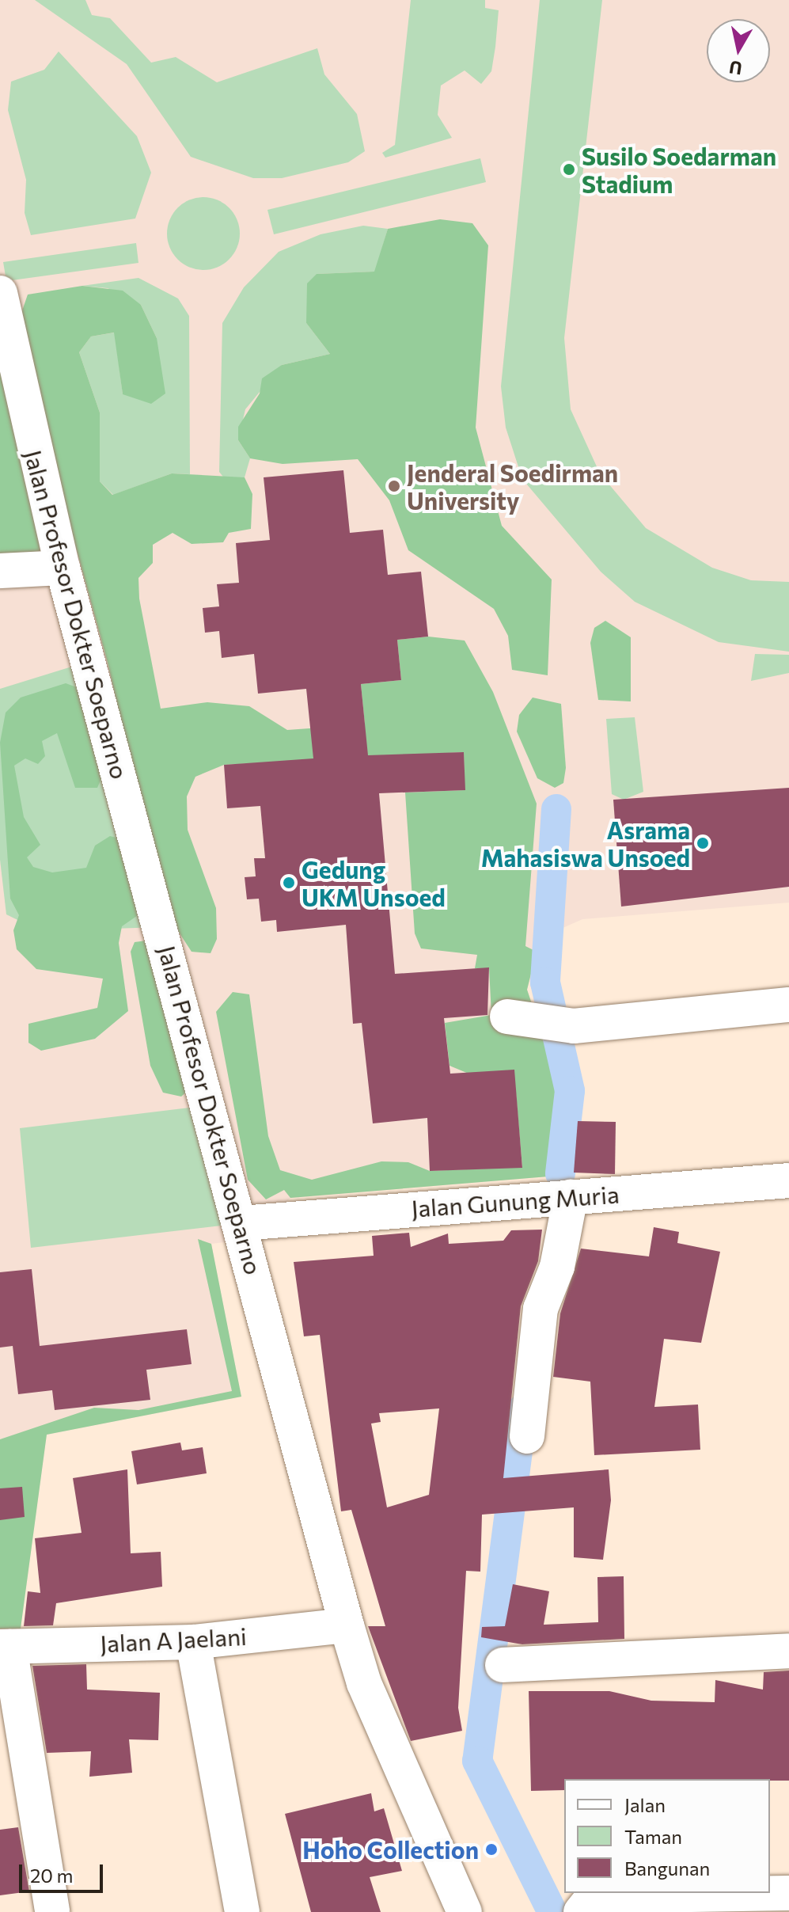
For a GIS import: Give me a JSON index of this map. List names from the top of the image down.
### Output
{
  "streets": {
    "street": ["Jalan Profesor Dokter Soeparno", "Jalan Gunung Muria", "Jalan A Jaelani"]
  },
  "crossings": [
    ["Jalan Profesor Dokter Soeparno", "Jalan Gunung Muria"],
    ["Jalan Profesor Dokter Soeparno", "Jalan A Jaelani"]
  ],
  "places": [
    "Susilo Soedarman Stadium",
    "Jenderal Soedirman University",
    "Asrama Mahasiswa Unsoed",
    "Gedung UKM Unsoed",
    "Hoho Collection"
  ],
  "legend": ["Jalan", "Taman", "Bangunan"],
  "scale_bar": "20 m",
  "north": "bottom"
}
